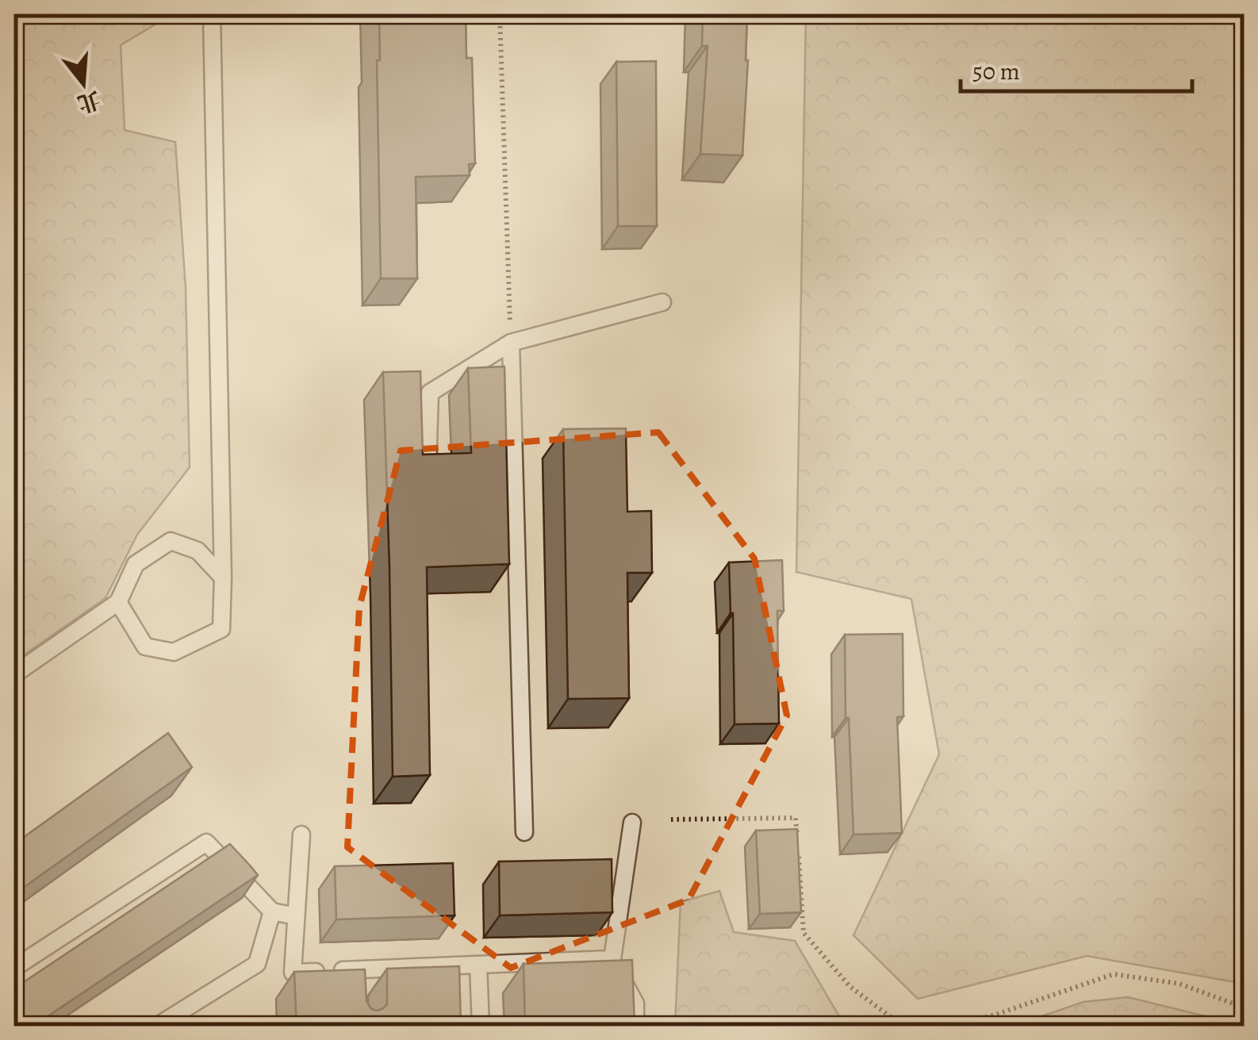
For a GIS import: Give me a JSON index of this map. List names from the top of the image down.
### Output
{
  "scale_bar": "50 m",
  "north": "bottom"
}
